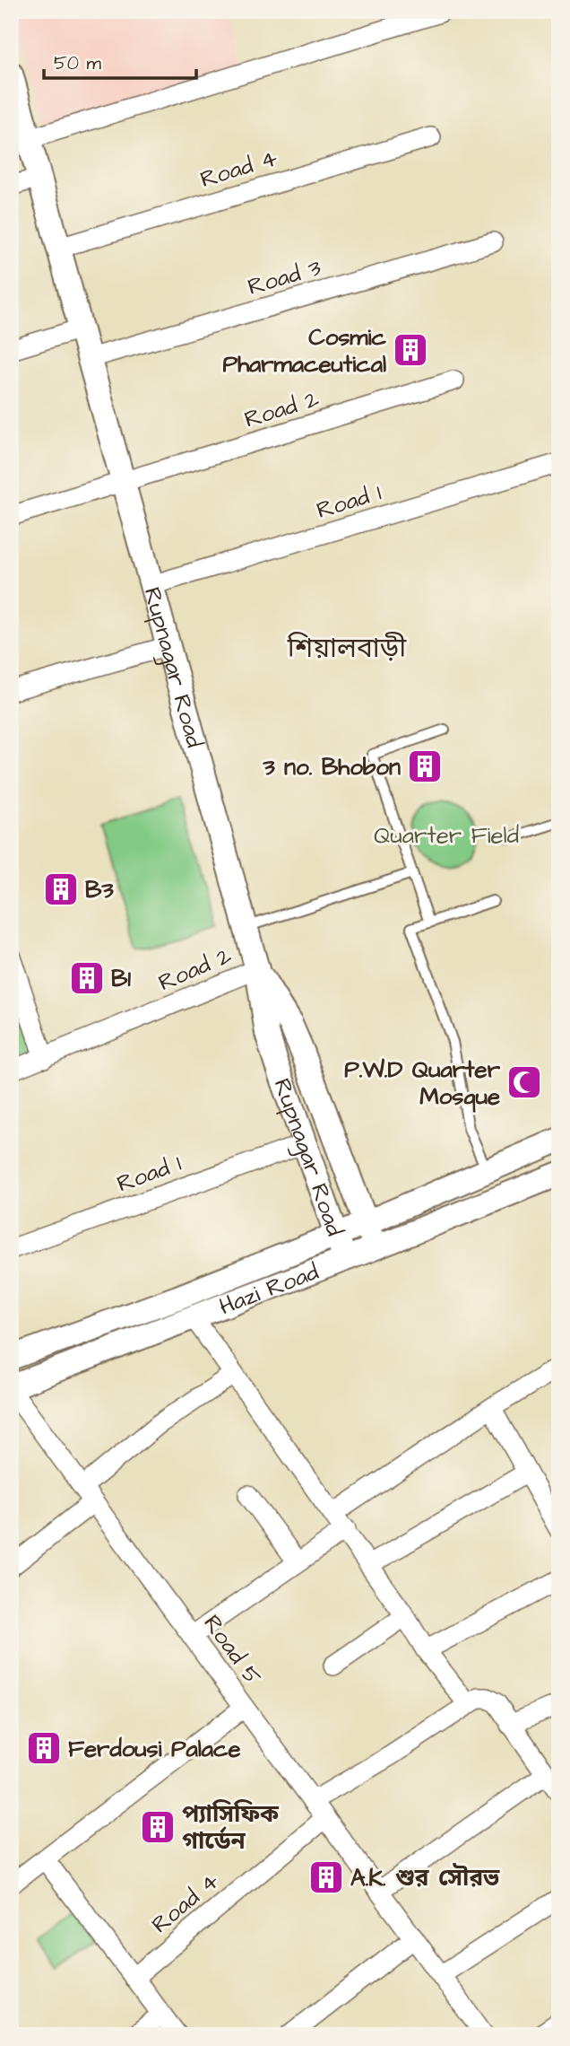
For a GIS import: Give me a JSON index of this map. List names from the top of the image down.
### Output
{
  "streets": {
    "street": [
      "Road 4",
      "Road 3",
      "Road 2",
      "Road 1",
      "Rupnagar Road",
      "Hazi Road",
      "Road 5"
    ]
  },
  "crossings": [
    ["Road 4", "Rupnagar Road"],
    ["Road 4", "Road 5"],
    ["Road 3", "Rupnagar Road"],
    ["Road 2", "Rupnagar Road"],
    ["Road 1", "Rupnagar Road"],
    ["Rupnagar Road", "Hazi Road"],
    ["Hazi Road", "Road 5"]
  ],
  "districts": ["শিয়ালবাড়ী"],
  "parks": ["Quarter Field"],
  "places": {
    "building": [
      "Cosmic Pharmaceutical",
      "3 no. Bhobon",
      "B3",
      "B1",
      "Ferdousi Palace",
      "প্যাসিফিক গার্ডেন",
      "A.K. শুর সৌরভ"
    ],
    "mosque": ["P.W.D Quarter Mosque"]
  },
  "scale_bar": "50 m"
}
